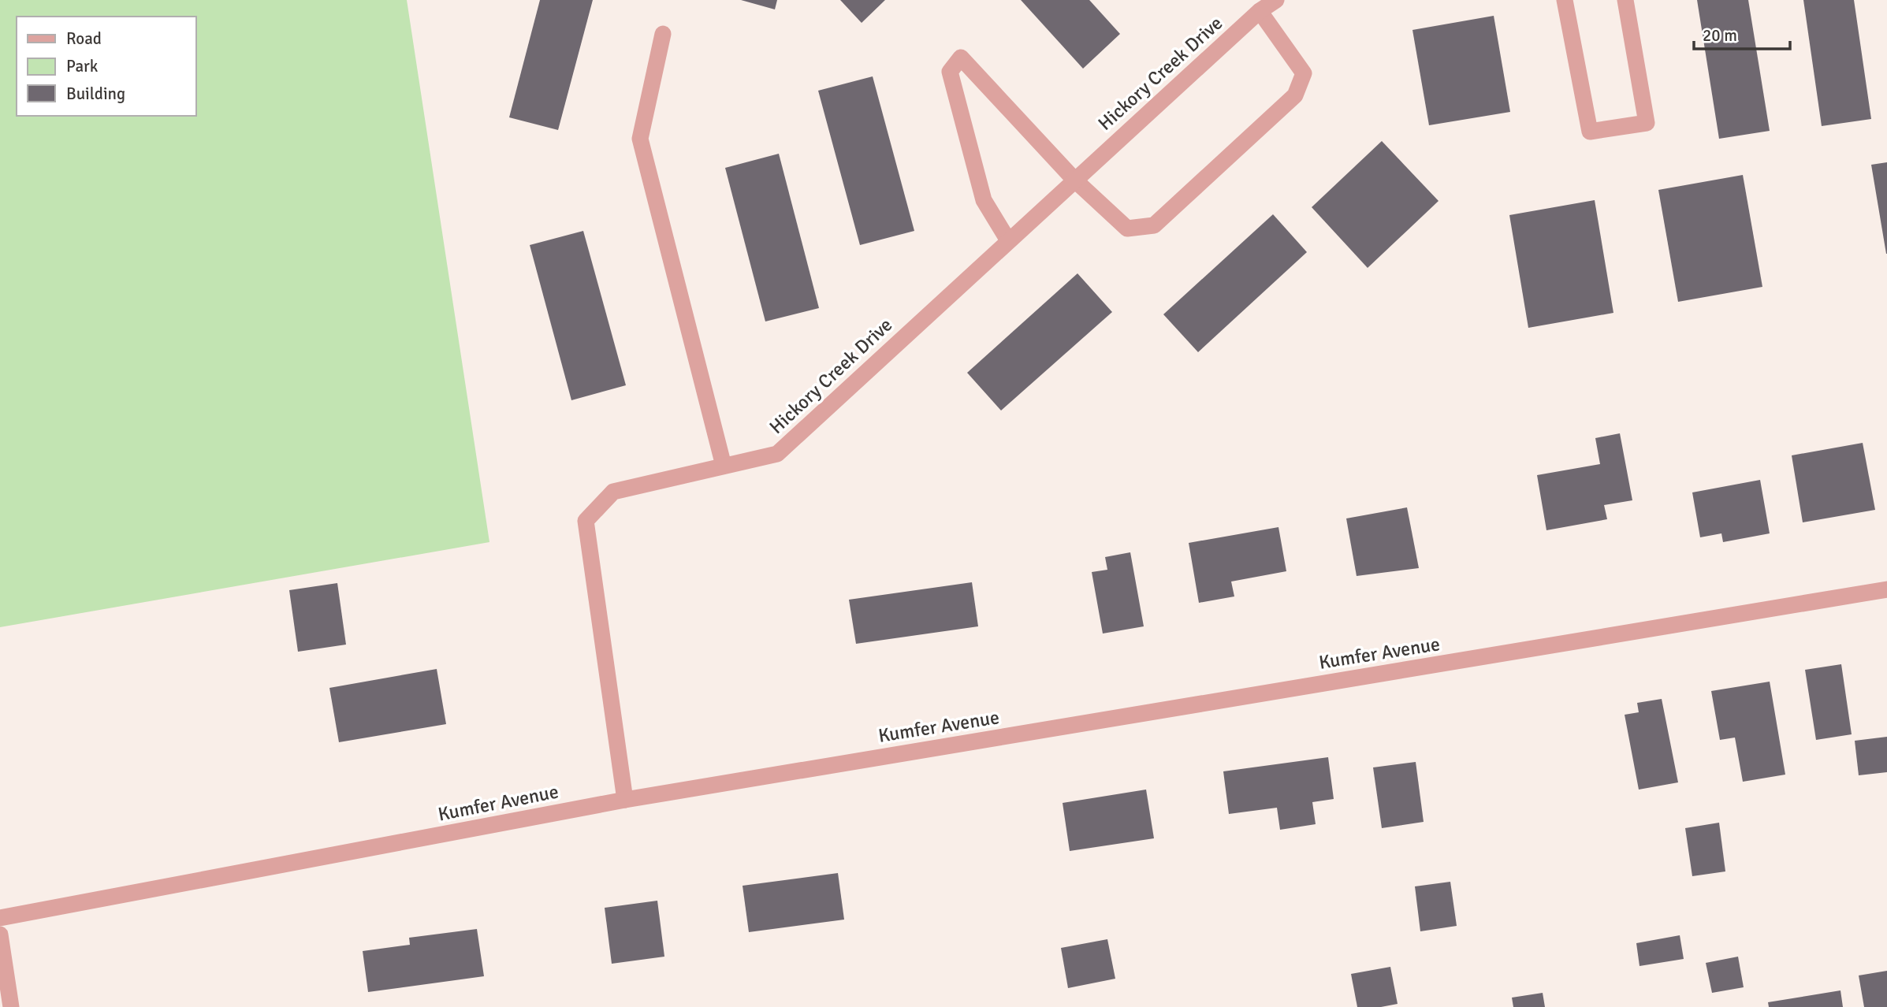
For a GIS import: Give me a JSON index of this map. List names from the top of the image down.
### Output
{
  "streets": {
    "street": ["Hickory Creek Drive", "Kumfer Avenue"]
  },
  "crossings": [
    ["Hickory Creek Drive", "Kumfer Avenue"]
  ],
  "legend": ["Road", "Park", "Building"],
  "scale_bar": "20 m"
}
